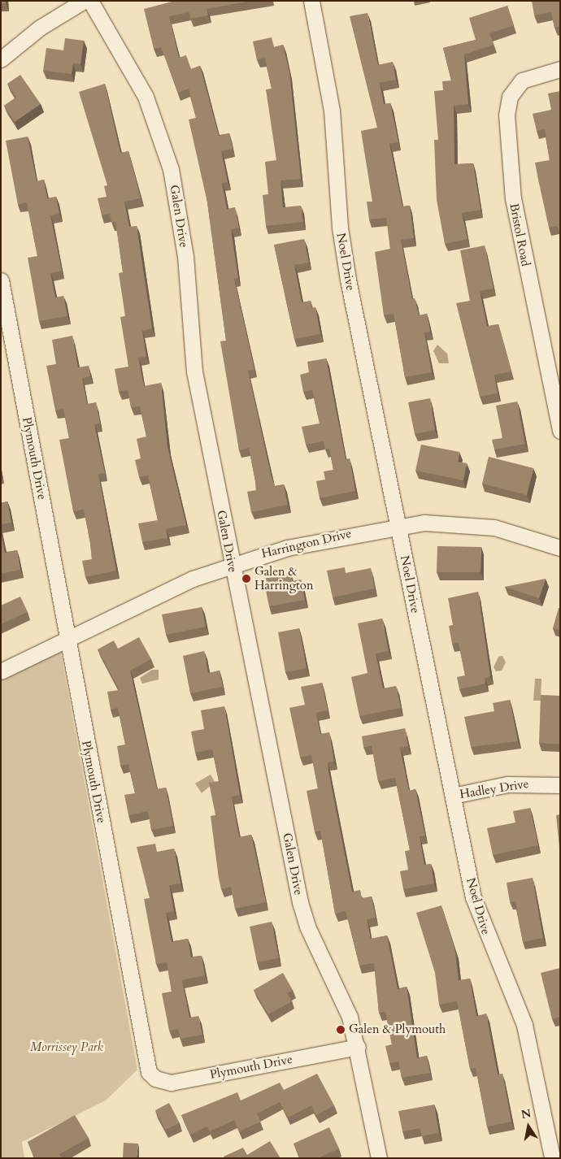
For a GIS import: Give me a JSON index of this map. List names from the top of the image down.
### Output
{
  "streets": {
    "street": [
      "Galen Drive",
      "Bristol Road",
      "Noel Drive",
      "Plymouth Drive",
      "Harrington Drive",
      "Hadley Drive"
    ]
  },
  "crossings": [
    ["Galen Drive", "Plymouth Drive"],
    ["Galen Drive", "Harrington Drive"],
    ["Noel Drive", "Harrington Drive"],
    ["Noel Drive", "Hadley Drive"],
    ["Plymouth Drive", "Harrington Drive"]
  ],
  "parks": ["Morrissey Park"],
  "places": ["Galen & Harrington", "Galen & Plymouth"],
  "north": "top"
}
